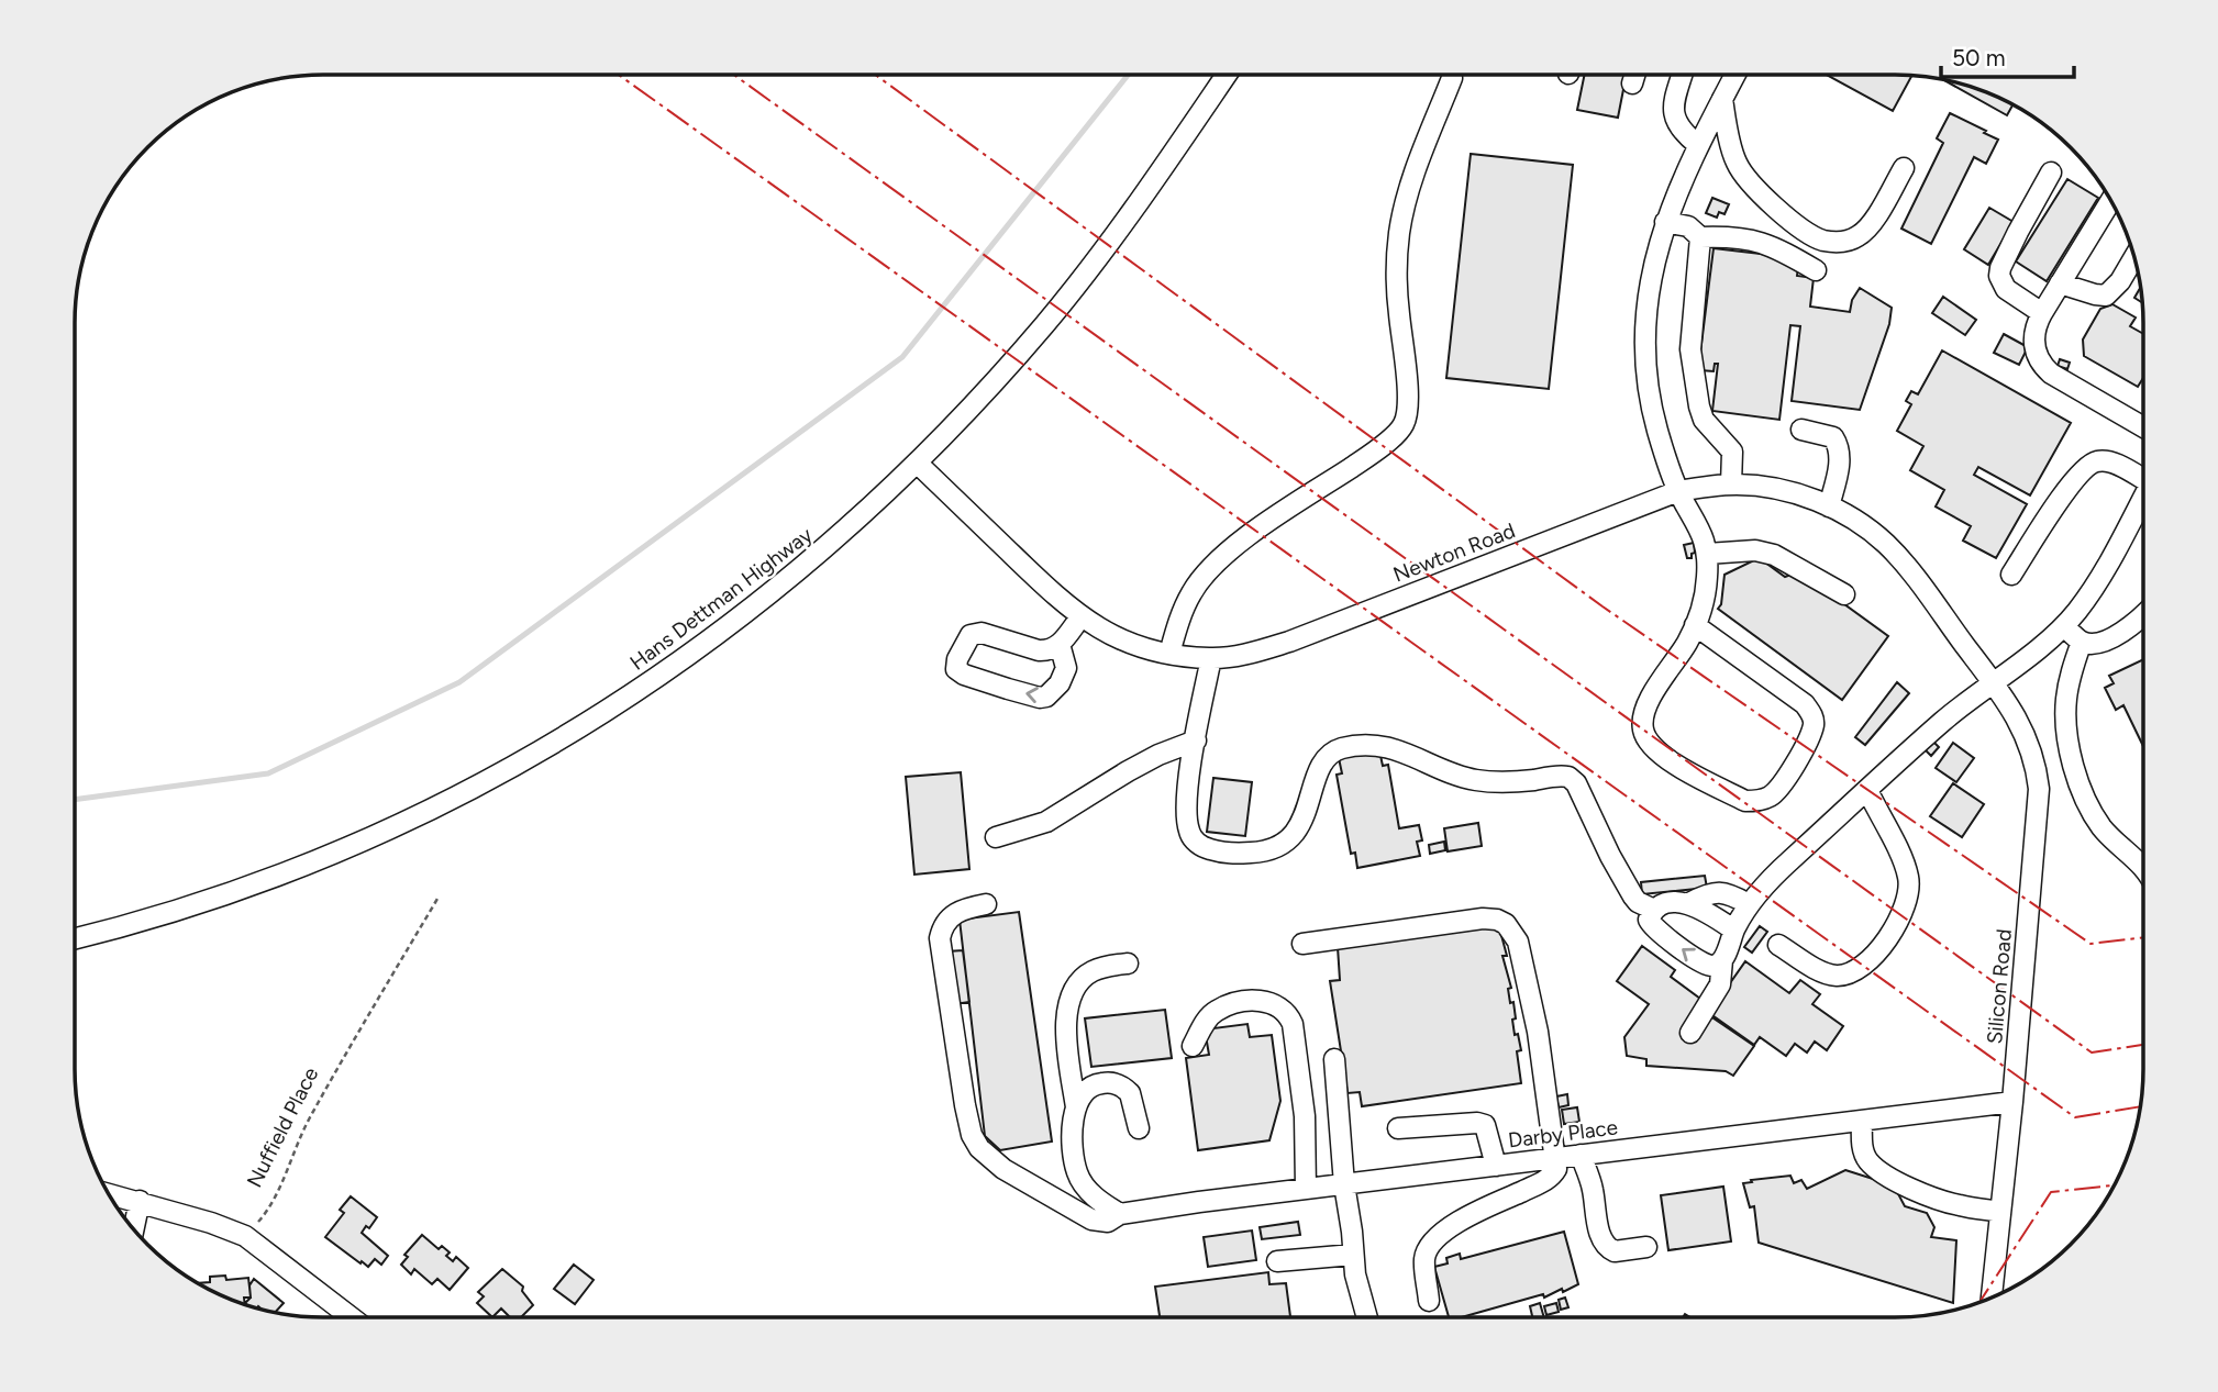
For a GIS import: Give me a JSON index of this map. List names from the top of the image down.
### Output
{
  "streets": {
    "street": [
      "Newton Road",
      "Hans Dettman Highway",
      "Silicon Road",
      "Darby Place"
    ],
    "path": ["Nuffield Place"]
  },
  "crossings": [
    ["Newton Road", "Hans Dettman Highway"],
    ["Newton Road", "Silicon Road"],
    ["Silicon Road", "Darby Place"]
  ],
  "scale_bar": "50 m"
}
